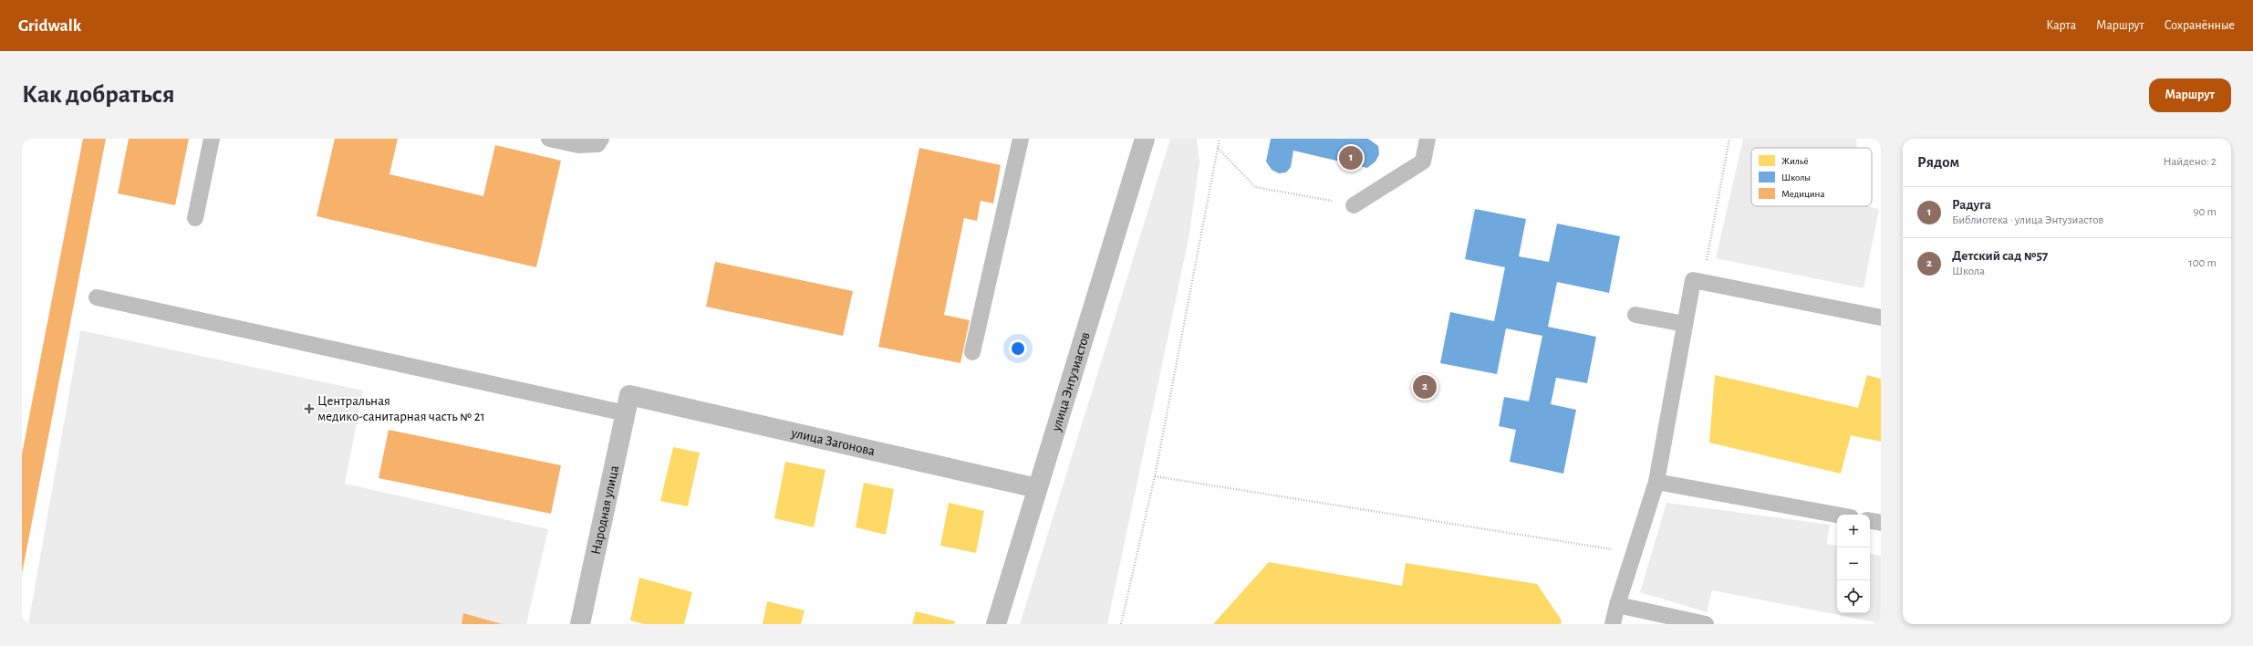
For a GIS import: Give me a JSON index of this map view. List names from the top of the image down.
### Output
{
  "streets": {
    "street": ["улица Энтузиастов", "улица Загонова", "Народная улица"]
  },
  "crossings": [
    ["улица Энтузиастов", "улица Загонова"],
    ["улица Загонова", "Народная улица"]
  ],
  "places": {
    "health": ["Центральная медико-санитарная часть № 21"]
  },
  "legend": ["Жильё", "Школы", "Медицина"],
  "page": {
    "header": "Gridwalk",
    "nav": ["Карта", "Маршрут", "Сохранённые"],
    "buttons": "Маршрут",
    "title": "Как добраться",
    "heading": ["Рядом", "Найдено: 2"],
    "pins": ["1", "2"],
    "list": [
      {
        "mark": "1",
        "name": "Радуга",
        "note": "Библиотека · улица Энтузиастов",
        "value": "90 m"
      },
      {
        "mark": "2",
        "name": "Детский сад №57",
        "note": "Школа",
        "value": "100 m"
      }
    ],
    "map_buttons": ["+", "−"]
  }
}
